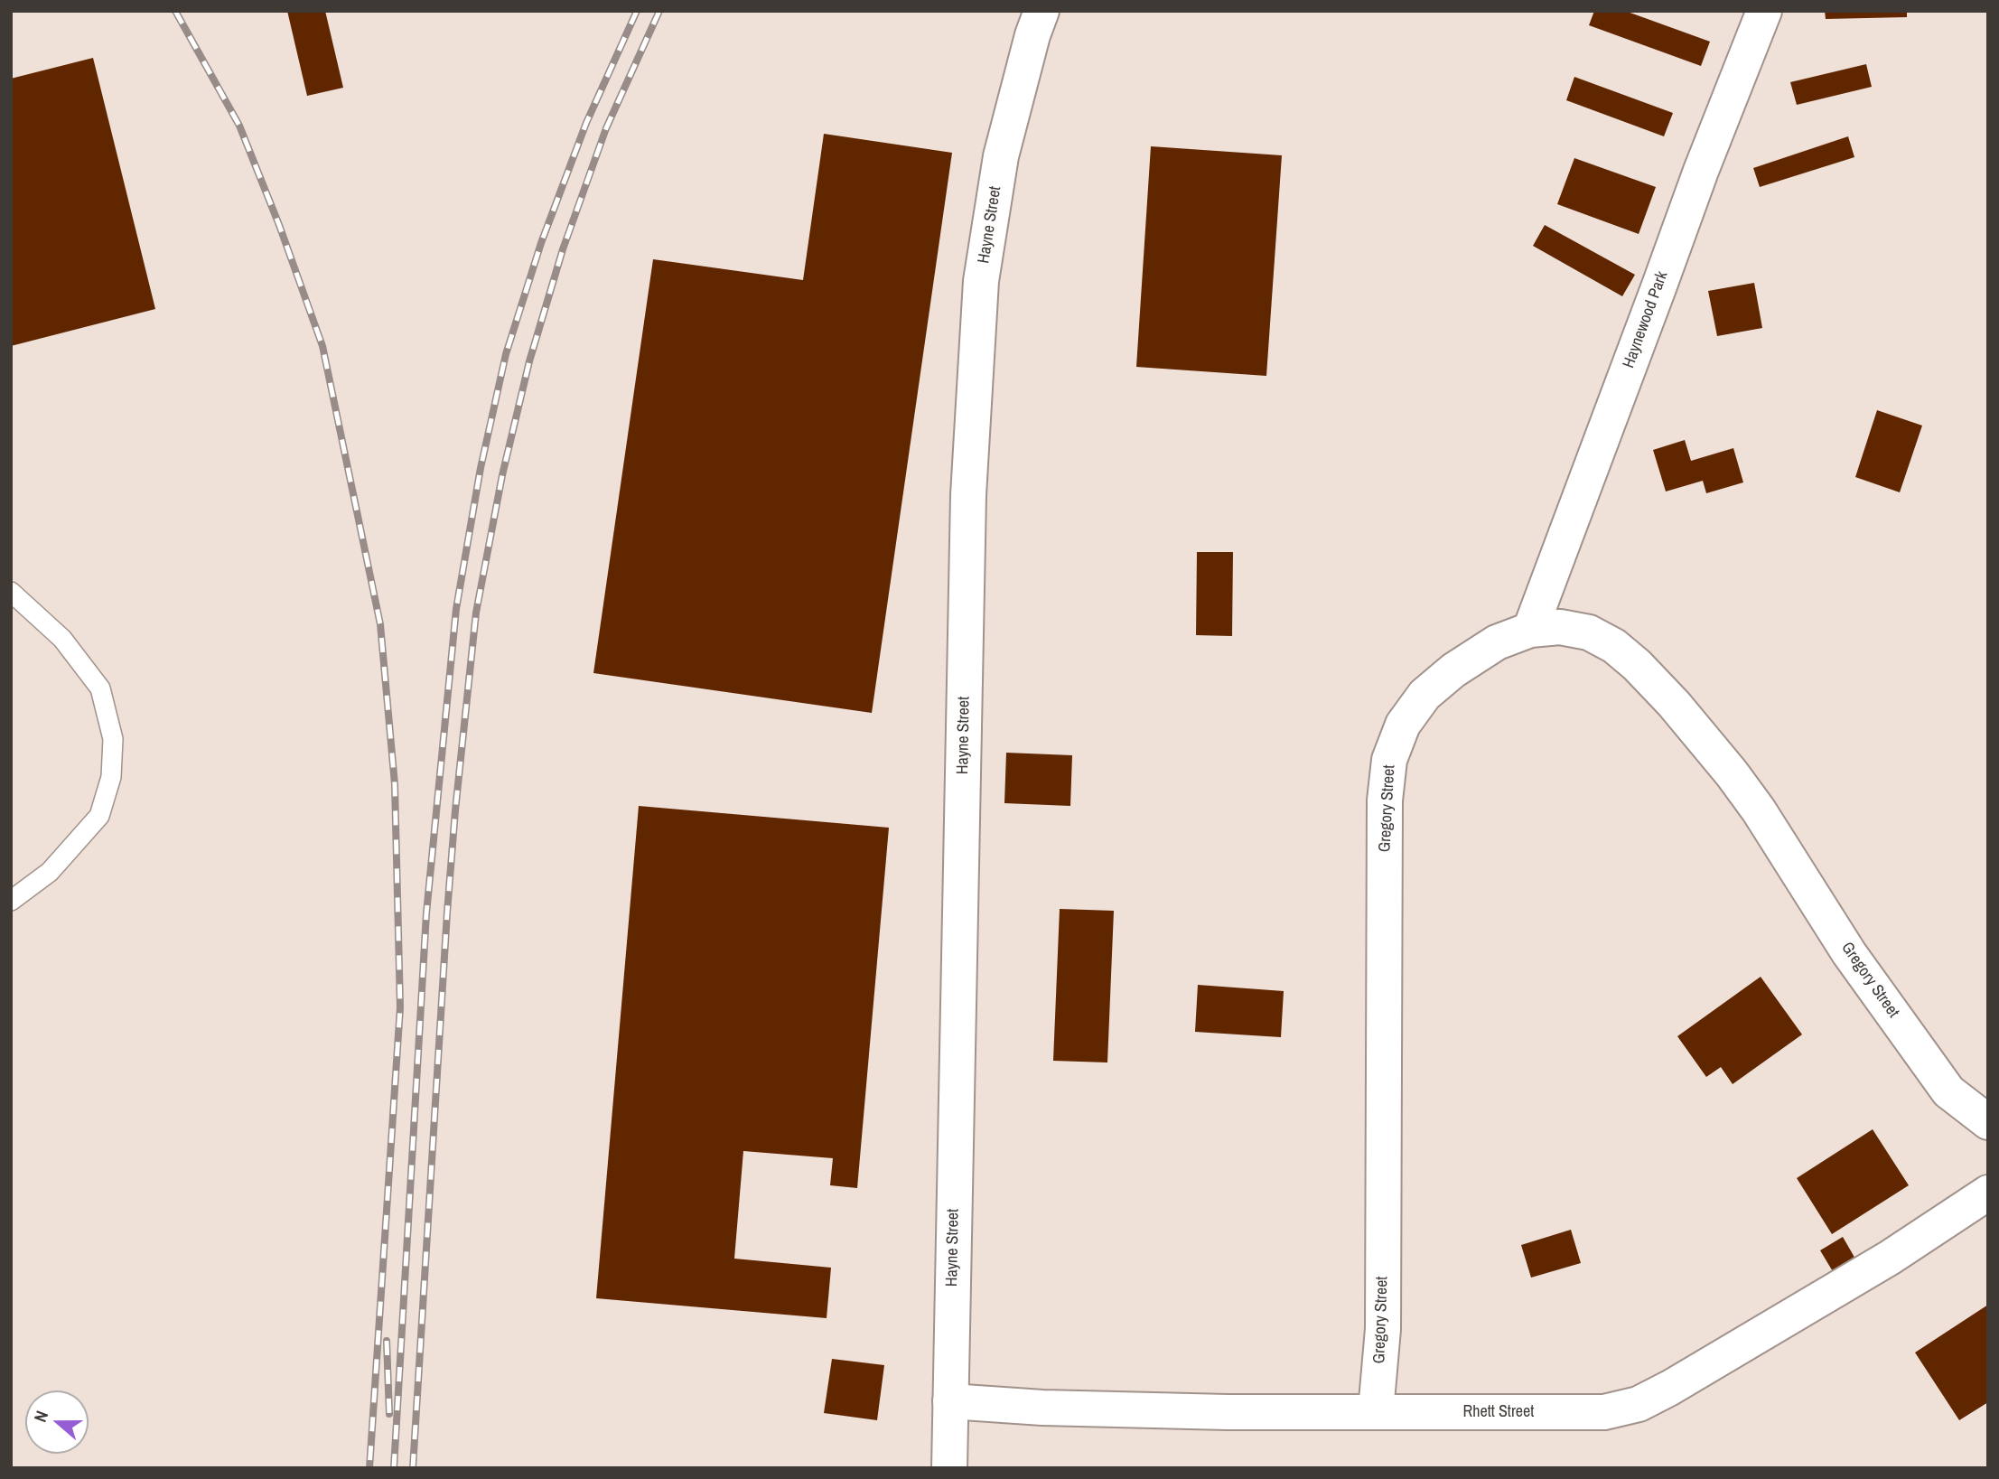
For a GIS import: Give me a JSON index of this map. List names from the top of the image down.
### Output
{
  "streets": {
    "street": [
      "Hayne Street",
      "Haynewood Park",
      "Gregory Street",
      "Rhett Street"
    ]
  },
  "crossings": [
    ["Hayne Street", "Rhett Street"],
    ["Haynewood Park", "Gregory Street"],
    ["Gregory Street", "Rhett Street"]
  ],
  "north": "left"
}
